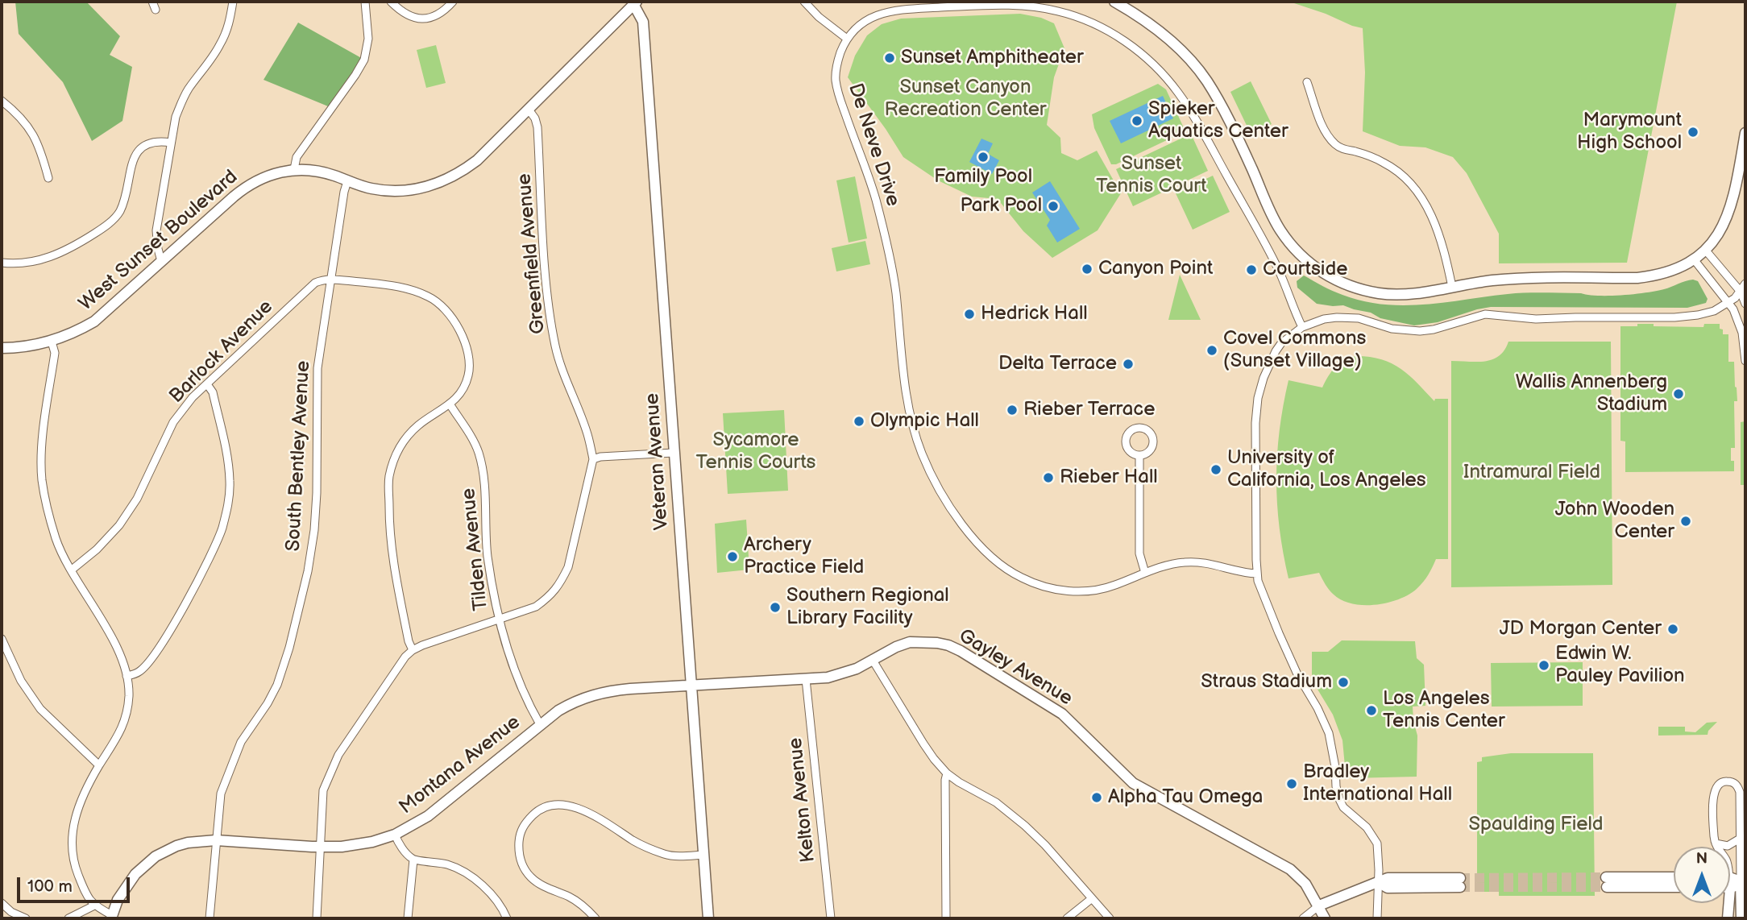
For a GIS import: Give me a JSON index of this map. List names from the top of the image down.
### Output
{
  "streets": {
    "street": [
      "De Neve Drive",
      "West Sunset Boulevard",
      "Greenfield Avenue",
      "Barlock Avenue",
      "South Bentley Avenue",
      "Veteran Avenue",
      "Tilden Avenue",
      "Gayley Avenue",
      "Montana Avenue",
      "Kelton Avenue"
    ]
  },
  "crossings": [
    ["West Sunset Boulevard", "Greenfield Avenue"],
    ["West Sunset Boulevard", "South Bentley Avenue"],
    ["West Sunset Boulevard", "Veteran Avenue"],
    ["Barlock Avenue", "South Bentley Avenue"],
    ["South Bentley Avenue", "Montana Avenue"],
    ["Veteran Avenue", "Gayley Avenue"],
    ["Veteran Avenue", "Montana Avenue"],
    ["Tilden Avenue", "Montana Avenue"],
    ["Gayley Avenue", "Montana Avenue"],
    ["Gayley Avenue", "Kelton Avenue"]
  ],
  "parks": [
    "Sunset Canyon Recreation Center",
    "Sunset Tennis Court",
    "Sycamore Tennis Courts",
    "Intramural Field",
    "Spaulding Field"
  ],
  "places": [
    "Sunset Amphitheater",
    "Spieker Aquatics Center",
    "Marymount High School",
    "Family Pool",
    "Park Pool",
    "Canyon Point",
    "Courtside",
    "Hedrick Hall",
    "Covel Commons (Sunset Village)",
    "Delta Terrace",
    "Wallis Annenberg Stadium",
    "Rieber Terrace",
    "Olympic Hall",
    "University of California, Los Angeles",
    "Rieber Hall",
    "John Wooden Center",
    "Archery Practice Field",
    "Southern Regional Library Facility",
    "JD Morgan Center",
    "Edwin W. Pauley Pavilion",
    "Straus Stadium",
    "Los Angeles Tennis Center",
    "Bradley International Hall",
    "Alpha Tau Omega"
  ],
  "scale_bar": "100 m",
  "north": "top"
}
